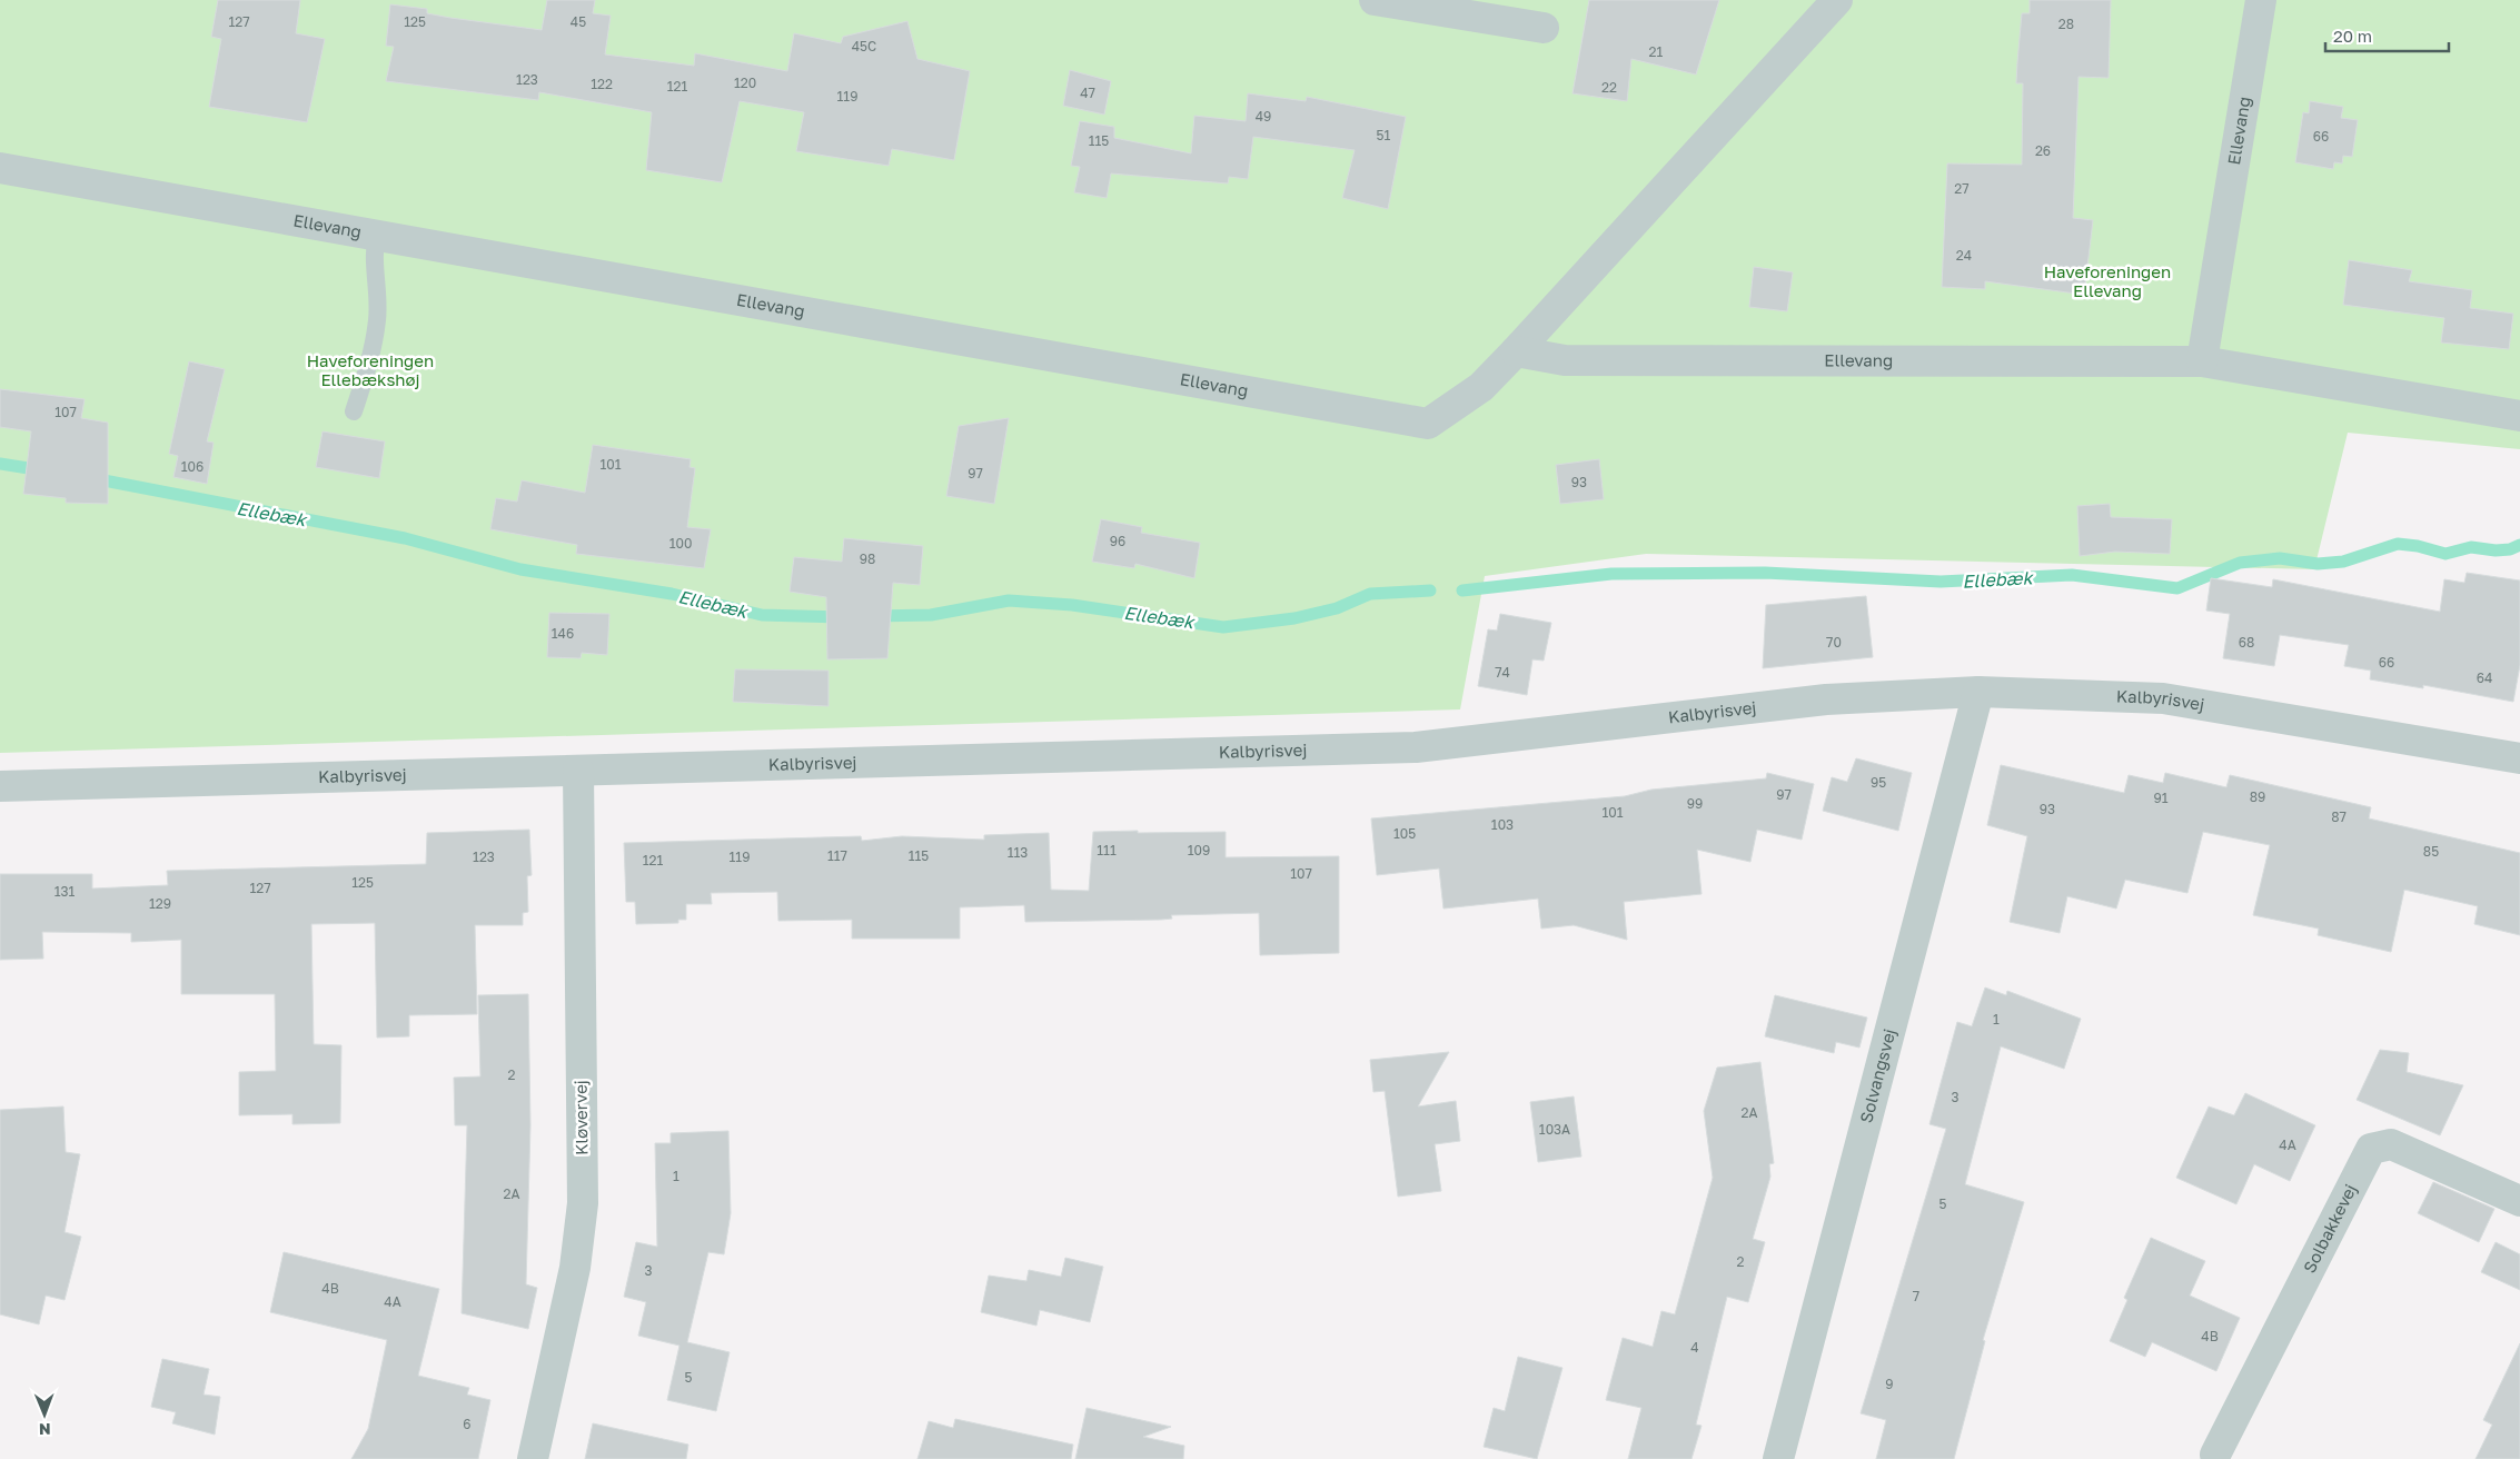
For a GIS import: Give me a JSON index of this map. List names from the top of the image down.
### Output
{
  "streets": {
    "street": [
      "Ellevang",
      "Kalbyrisvej",
      "Solvangsvej",
      "Kløvervej",
      "Solbakkevej"
    ]
  },
  "crossings": [
    ["Kalbyrisvej", "Solvangsvej"],
    ["Kalbyrisvej", "Kløvervej"]
  ],
  "water": ["Ellebæk"],
  "parks": ["Haveforeningen Ellevang", "Haveforeningen Ellebækshøj"],
  "house_numbers": [
    "127",
    "125",
    "45",
    "28",
    "45C",
    "21",
    "123",
    "120",
    "122",
    "121",
    "22",
    "47",
    "119",
    "49",
    "51",
    "66",
    "115",
    "26",
    "27",
    "24",
    "107",
    "101",
    "106",
    "97",
    "93",
    "96",
    "100",
    "98",
    "146",
    "70",
    "68",
    "66",
    "74",
    "64",
    "95",
    "97",
    "89",
    "91",
    "99",
    "93",
    "101",
    "87",
    "103",
    "105",
    "111",
    "109",
    "85",
    "113",
    "117",
    "115",
    "123",
    "119",
    "121",
    "107",
    "125",
    "127",
    "131",
    "129",
    "1",
    "2",
    "3",
    "2A",
    "103A",
    "4A",
    "1",
    "2A",
    "5",
    "2",
    "3",
    "4B",
    "7",
    "4A",
    "4B",
    "4",
    "5",
    "9",
    "6"
  ],
  "scale_bar": "20 m",
  "north": "bottom"
}
